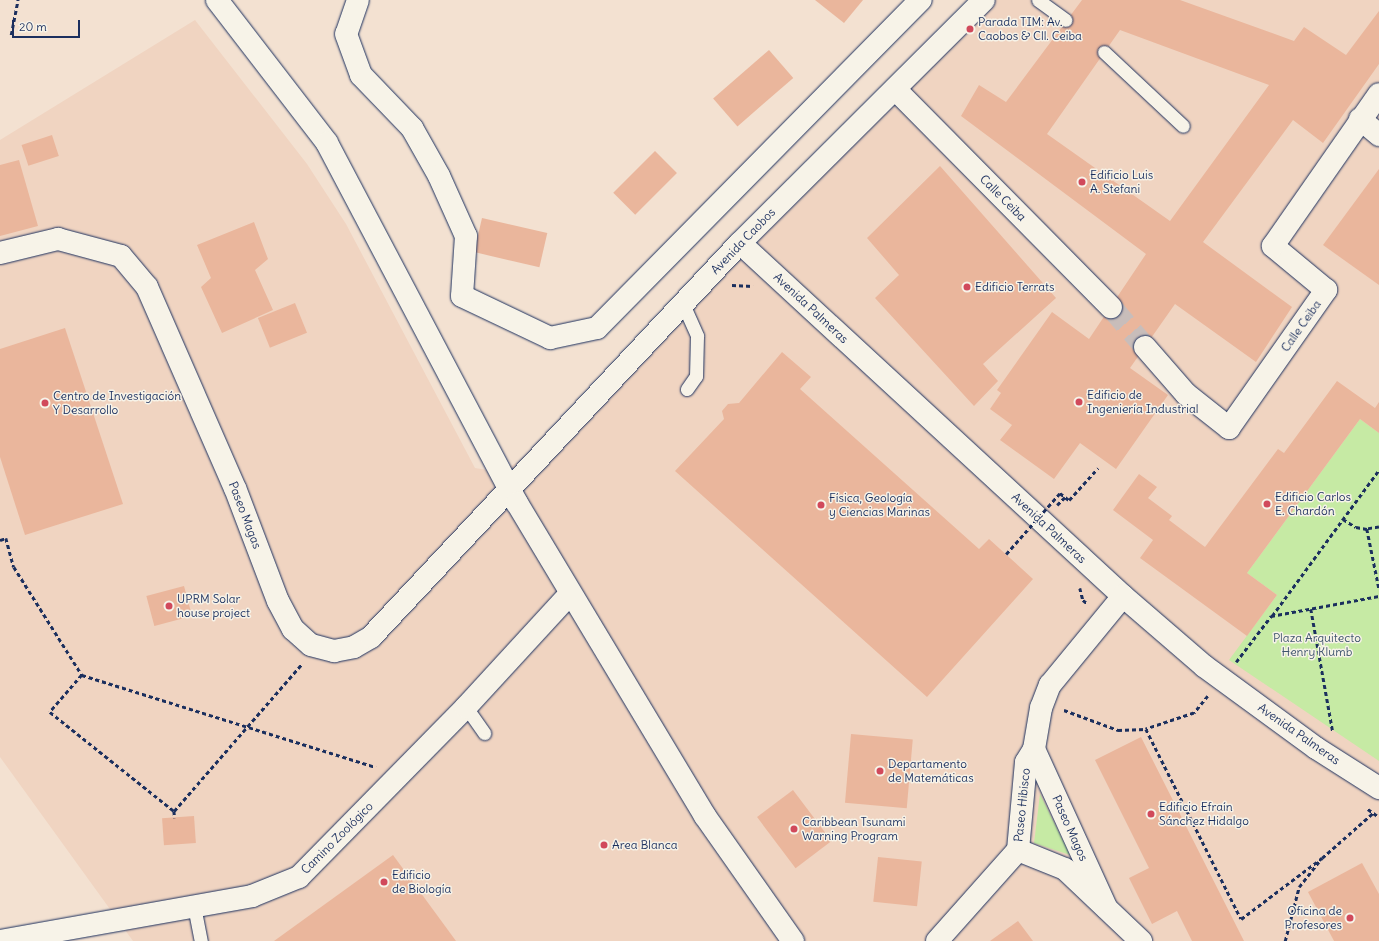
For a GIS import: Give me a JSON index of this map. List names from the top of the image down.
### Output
{
  "streets": {
    "street": [
      "Calle Ceiba",
      "Avenida Caobos",
      "Avenida Palmeras",
      "Paseo Magas",
      "Paseo Hibisco",
      "Paseo Magos",
      "Camino Zoológico"
    ]
  },
  "crossings": [
    ["Calle Ceiba", "Avenida Caobos"],
    ["Avenida Caobos", "Avenida Palmeras"],
    ["Avenida Caobos", "Paseo Magas"],
    ["Avenida Palmeras", "Paseo Hibisco"],
    ["Paseo Hibisco", "Paseo Magos"]
  ],
  "parks": ["Plaza Arquitecto Henry Klumb"],
  "places": [
    "Parada TIM: Av. Caobos & Cll. Ceiba",
    "Edificio Luis A. Stefani",
    "Edificio Terrats",
    "Edificio de Ingeniería Industrial",
    "Centro de Investigación Y Desarrollo",
    "Edificio Carlos E. Chardón",
    "Física, Geología y Ciencias Marinas",
    "UPRM Solar house project",
    "Departamento de Matemáticas",
    "Edificio Efraín Sánchez Hidalgo",
    "Caribbean Tsunami Warning Program",
    "Area Blanca",
    "Edificio de Biología",
    "Oficina de Profesores"
  ],
  "scale_bar": "20 m"
}
